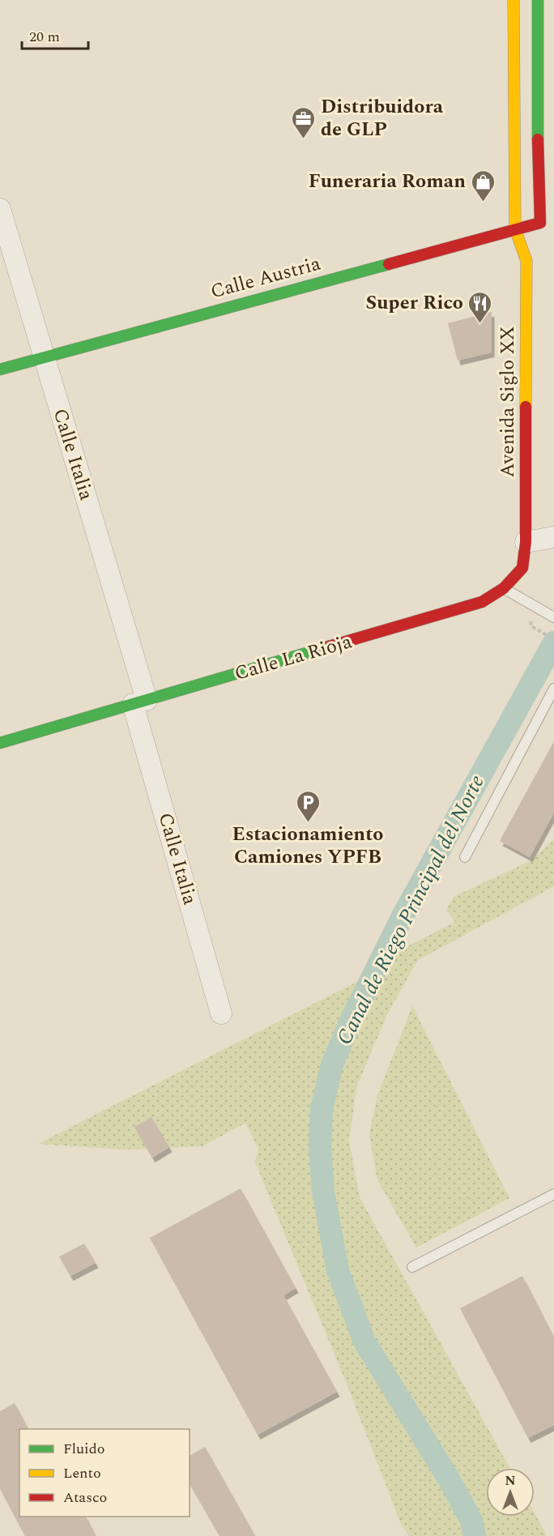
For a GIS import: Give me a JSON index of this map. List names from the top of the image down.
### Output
{
  "streets": {
    "main road": ["Calle Austria", "Avenida Siglo XX", "Calle La Rioja"],
    "street": ["Calle Italia"]
  },
  "crossings": [
    ["Calle Austria", "Avenida Siglo XX"],
    ["Calle Austria", "Calle Italia"],
    ["Avenida Siglo XX", "Calle La Rioja"],
    ["Calle Italia", "Calle La Rioja"]
  ],
  "water": ["Canal de Riego Principal del Norte"],
  "places": {
    "office": ["Distribuidora de GLP"],
    "shop": ["Funeraria Roman"],
    "restaurant": ["Super Rico"],
    "parking": ["Estacionamiento Camiones YPFB"]
  },
  "legend": ["Fluido", "Lento", "Atasco"],
  "scale_bar": "20 m",
  "north": "top"
}
